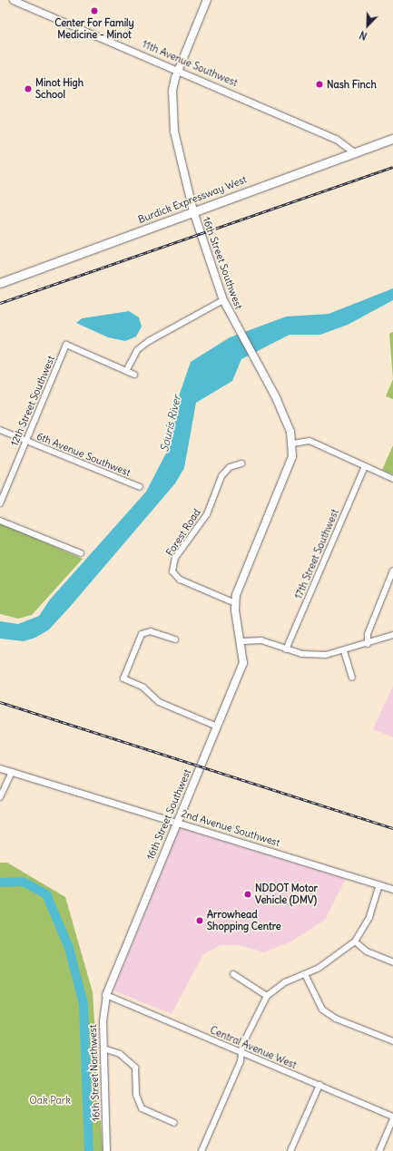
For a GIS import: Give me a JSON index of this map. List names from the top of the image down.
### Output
{
  "streets": {
    "main road": ["Burdick Expressway West", "16th Street Southwest"],
    "street": [
      "11th Avenue Southwest",
      "12th Street Southwest",
      "6th Avenue Southwest",
      "Forest Road",
      "17th Street Southwest",
      "2nd Avenue Southwest",
      "Central Avenue West",
      "16th Street Northwest"
    ]
  },
  "crossings": [
    ["11th Avenue Southwest", "Burdick Expressway West"],
    ["11th Avenue Southwest", "16th Street Southwest"],
    ["Burdick Expressway West", "16th Street Southwest"],
    ["16th Street Southwest", "Forest Road"],
    ["16th Street Southwest", "2nd Avenue Southwest"],
    ["16th Street Southwest", "Central Avenue West"],
    ["16th Street Southwest", "16th Street Northwest"],
    ["12th Street Southwest", "6th Avenue Southwest"],
    ["Central Avenue West", "16th Street Northwest"]
  ],
  "water": ["Souris River"],
  "parks": ["Oak Park"],
  "places": [
    "Center For Family Medicine - Minot",
    "Nash Finch",
    "Minot High School",
    "NDDOT Motor Vehicle (DMV)",
    "Arrowhead Shopping Centre"
  ],
  "north": "bottom left"
}
